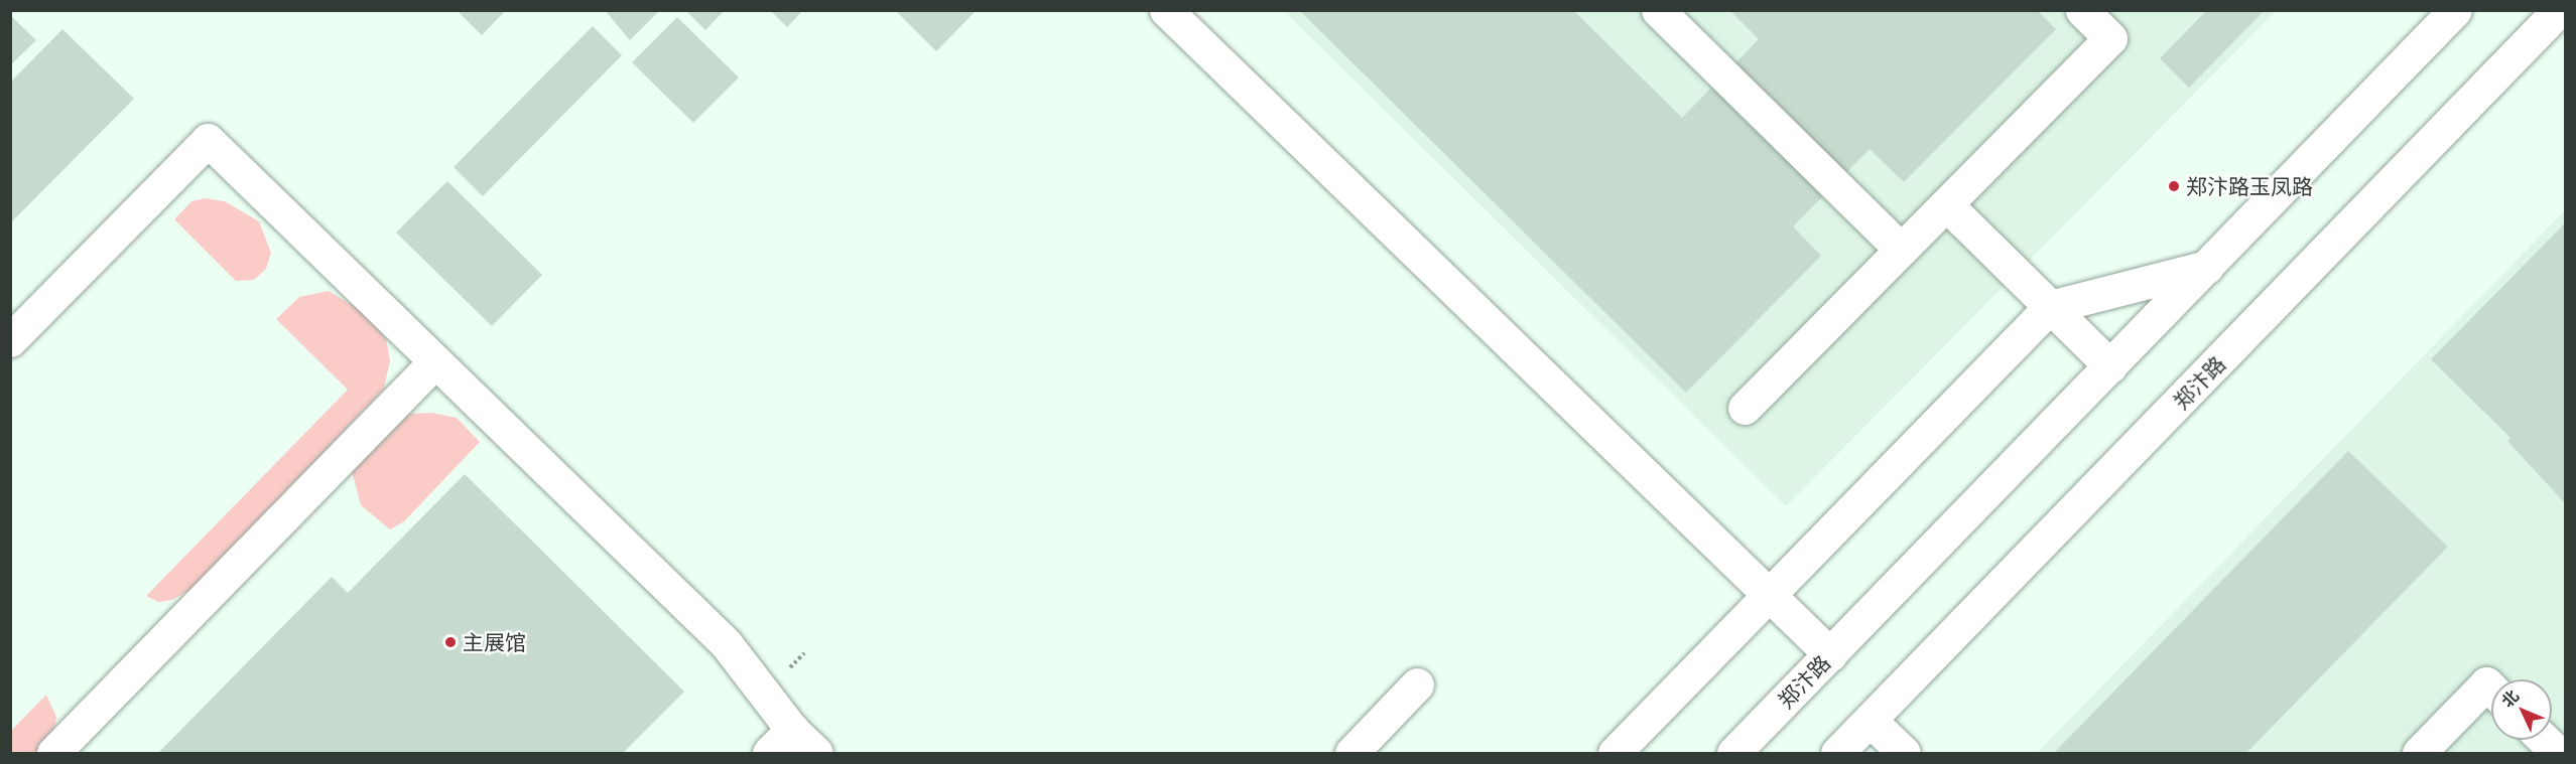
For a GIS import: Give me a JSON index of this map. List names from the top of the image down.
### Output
{
  "streets": {
    "main road": ["郑汴路"]
  },
  "places": ["郑汴路玉凤路", "主展馆"],
  "north": "top left"
}
